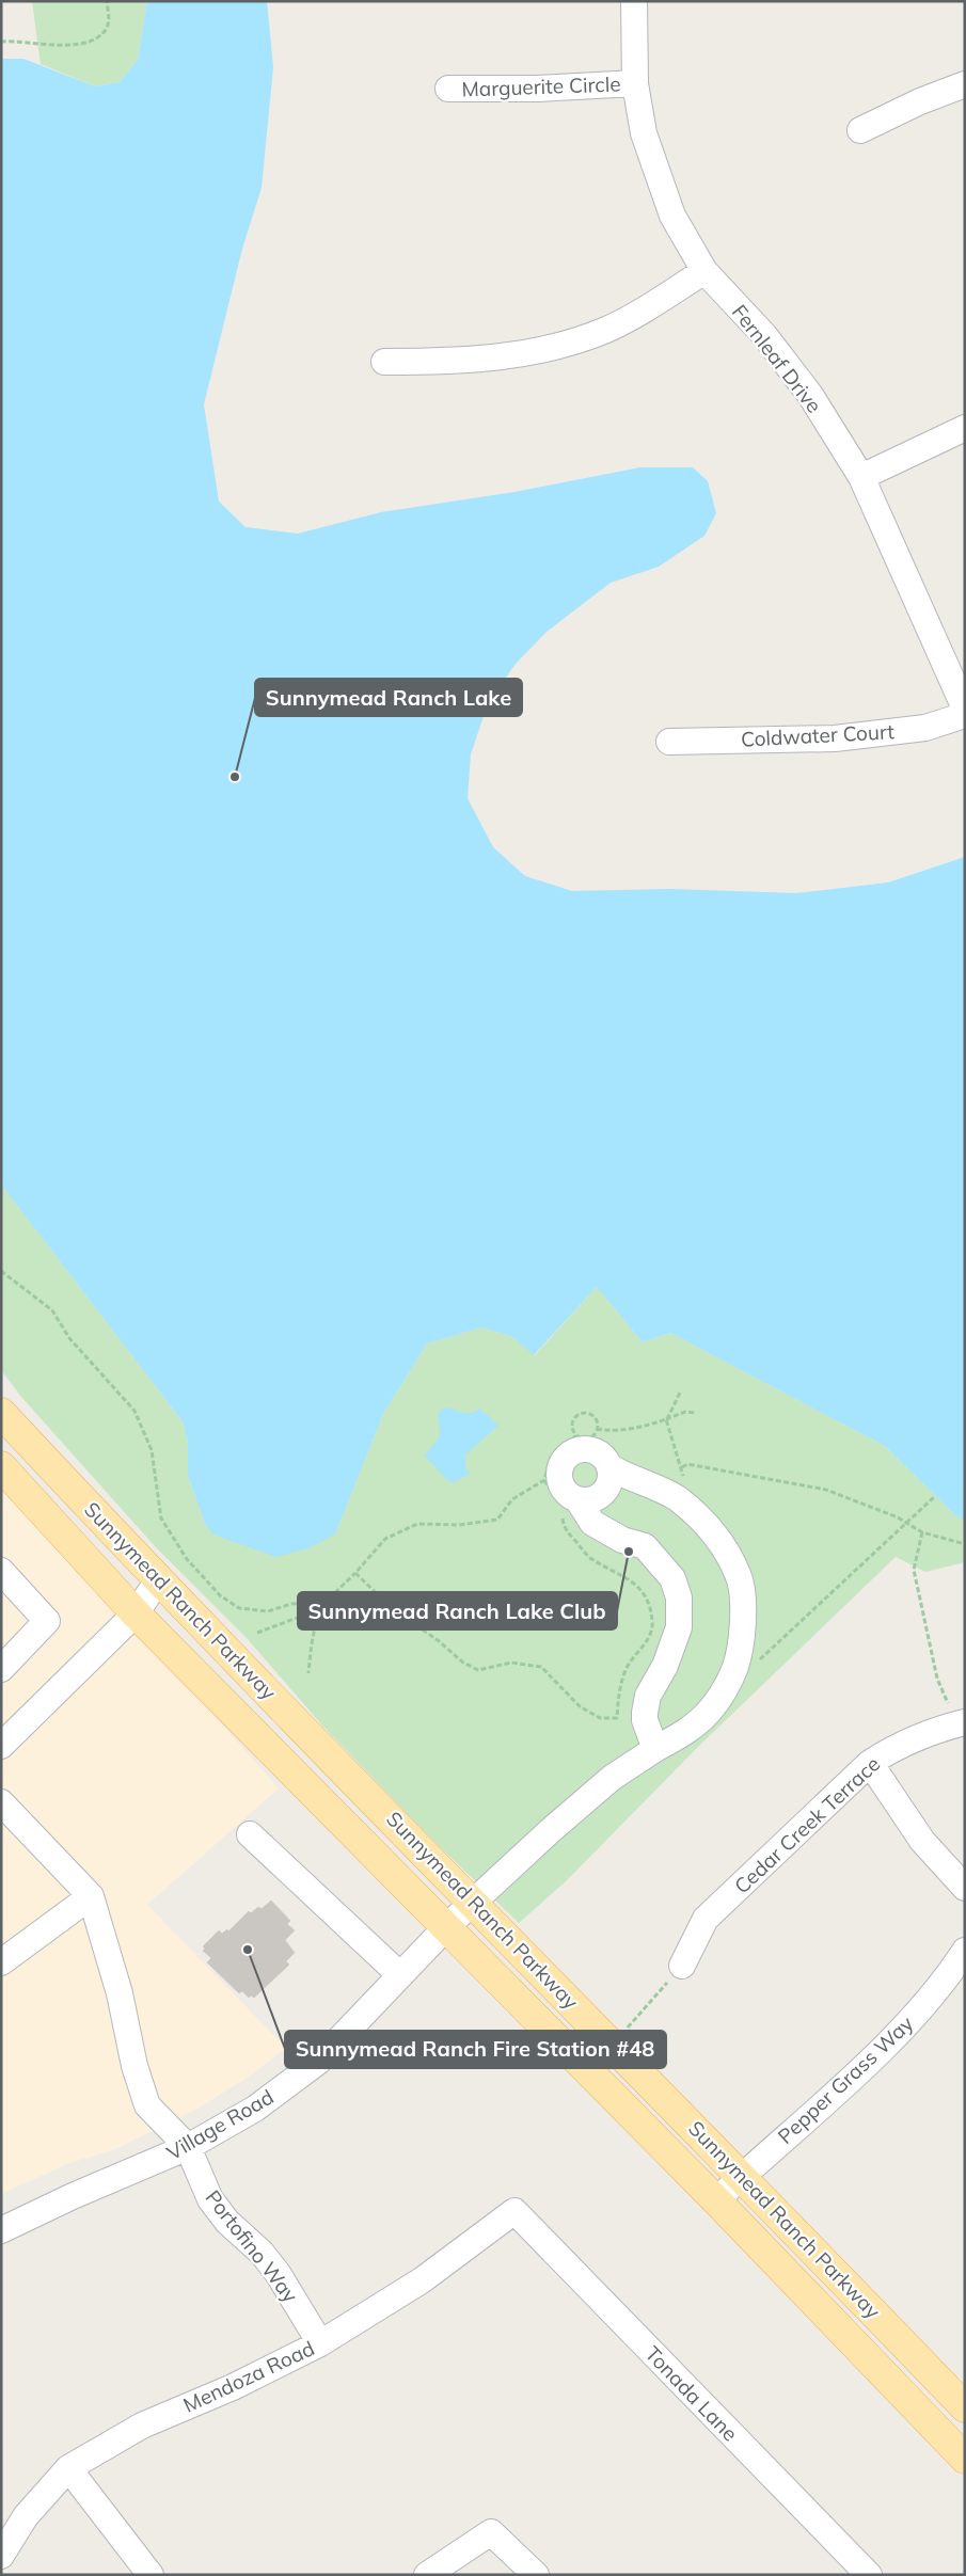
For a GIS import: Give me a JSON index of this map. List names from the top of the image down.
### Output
{
  "streets": {
    "main road": ["Sunnymead Ranch Parkway"],
    "street": [
      "Marguerite Circle",
      "Fernleaf Drive",
      "Coldwater Court",
      "Cedar Creek Terrace",
      "Pepper Grass Way",
      "Village Road",
      "Portofino Way",
      "Mendoza Road",
      "Tonada Lane"
    ]
  },
  "crossings": [
    ["Marguerite Circle", "Fernleaf Drive"],
    ["Sunnymead Ranch Parkway", "Pepper Grass Way"],
    ["Sunnymead Ranch Parkway", "Village Road"],
    ["Village Road", "Portofino Way"],
    ["Portofino Way", "Mendoza Road"],
    ["Mendoza Road", "Tonada Lane"]
  ],
  "places": ["Sunnymead Ranch Lake", "Sunnymead Ranch Lake Club", "Sunnymead Ranch Fire Station #48"]
}
